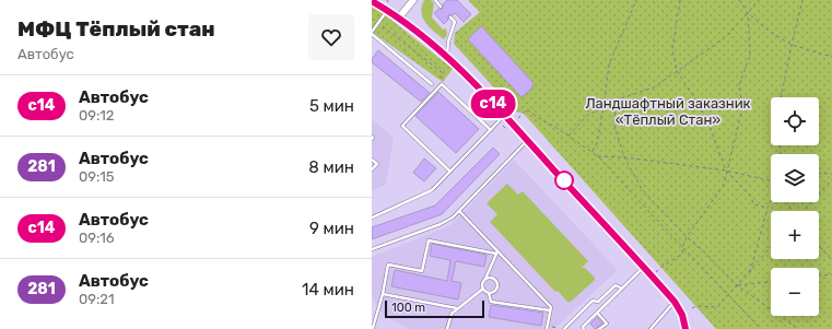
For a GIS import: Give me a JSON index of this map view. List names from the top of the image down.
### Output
{
  "parks": ["Ландшафтный заказник «Тёплый Стан»"],
  "lines": ["bus line с14"],
  "scale_bar": "100 m",
  "page": {
    "heading": ["МФЦ Тёплый стан", "Автобус"],
    "on_map": "с14",
    "list": [
      {
        "mark": "с14",
        "name": "Автобус",
        "note": "09:12",
        "value": "5 мин"
      },
      {
        "mark": "281",
        "name": "Автобус",
        "note": "09:15",
        "value": "8 мин"
      },
      {
        "mark": "с14",
        "name": "Автобус",
        "note": "09:16",
        "value": "9 мин"
      },
      {
        "mark": "281",
        "name": "Автобус",
        "note": "09:21",
        "value": "14 мин"
      }
    ],
    "map_buttons": ["+", "−"],
    "scale": "100 m"
  }
}
